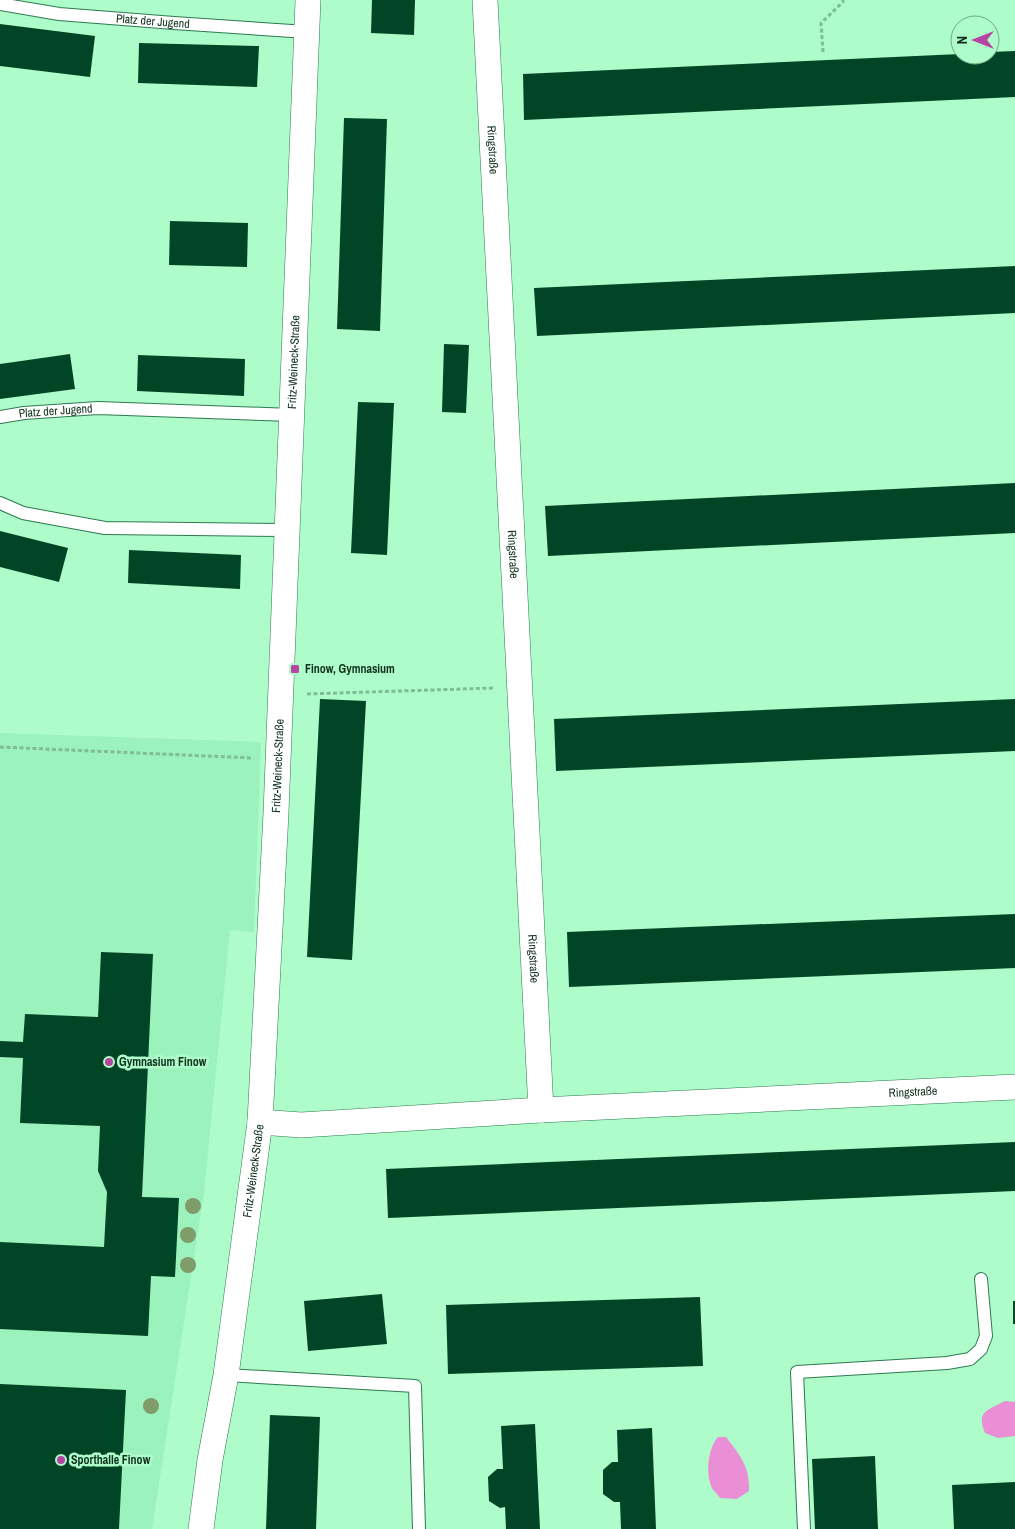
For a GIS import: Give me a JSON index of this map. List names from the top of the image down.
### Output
{
  "streets": {
    "street": ["Ringstraße", "Fritz-Weineck-Straße"],
    "lane": ["Platz der Jugend"]
  },
  "crossings": [
    ["Platz der Jugend", "Fritz-Weineck-Straße"],
    ["Ringstraße", "Fritz-Weineck-Straße"]
  ],
  "places": {
    "transit": ["Finow, Gymnasium"],
    "other": ["Gymnasium Finow", "Sporthalle Finow"]
  },
  "north": "left"
}
